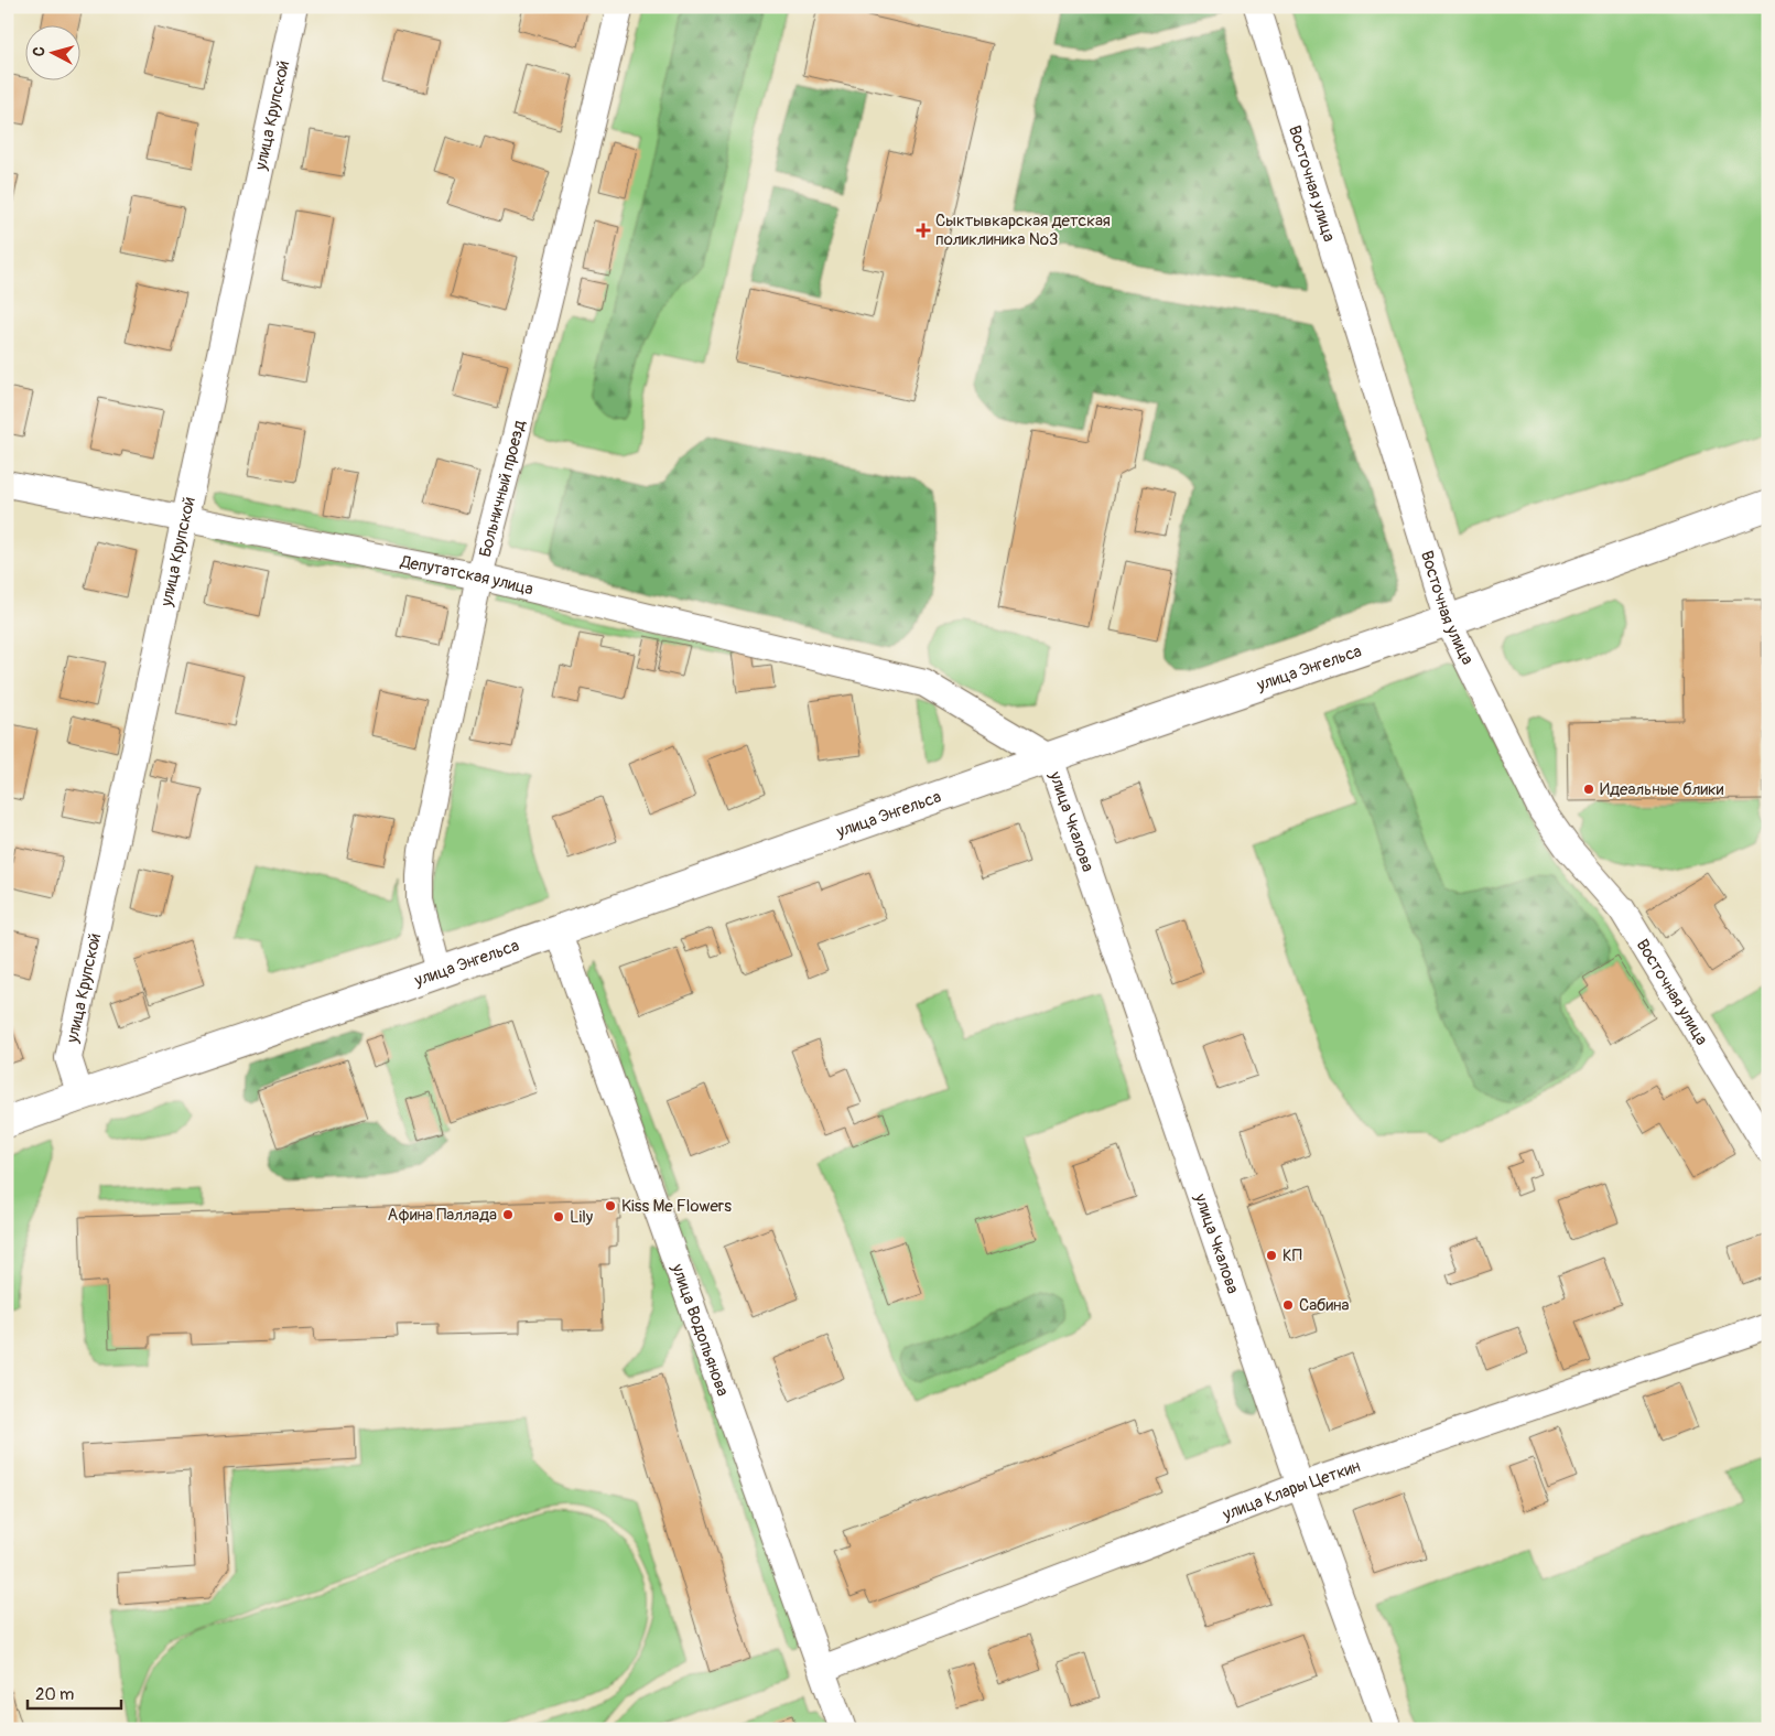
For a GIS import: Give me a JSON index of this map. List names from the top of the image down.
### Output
{
  "streets": {
    "street": [
      "улица Крупской",
      "Восточная улица",
      "Больничный проезд",
      "Депутатская улица",
      "улица Энгельса",
      "улица Чкалова",
      "улица Водопьянова",
      "улица Клары Цеткин"
    ]
  },
  "crossings": [
    ["улица Крупской", "Депутатская улица"],
    ["улица Крупской", "улица Энгельса"],
    ["Восточная улица", "улица Энгельса"],
    ["Больничный проезд", "Депутатская улица"],
    ["Больничный проезд", "улица Энгельса"],
    ["Депутатская улица", "улица Энгельса"],
    ["Депутатская улица", "улица Чкалова"],
    ["улица Энгельса", "улица Чкалова"],
    ["улица Энгельса", "улица Водопьянова"],
    ["улица Чкалова", "улица Клары Цеткин"],
    ["улица Водопьянова", "улица Клары Цеткин"]
  ],
  "places": {
    "health": ["Сыктывкарская детская поликлиника №3"],
    "other": [
      "Идеальные блики",
      "Kiss Me Flowers",
      "Афина Паллада",
      "Lily",
      "КП",
      "Сабина"
    ]
  },
  "scale_bar": "20 m",
  "north": "left"
}
